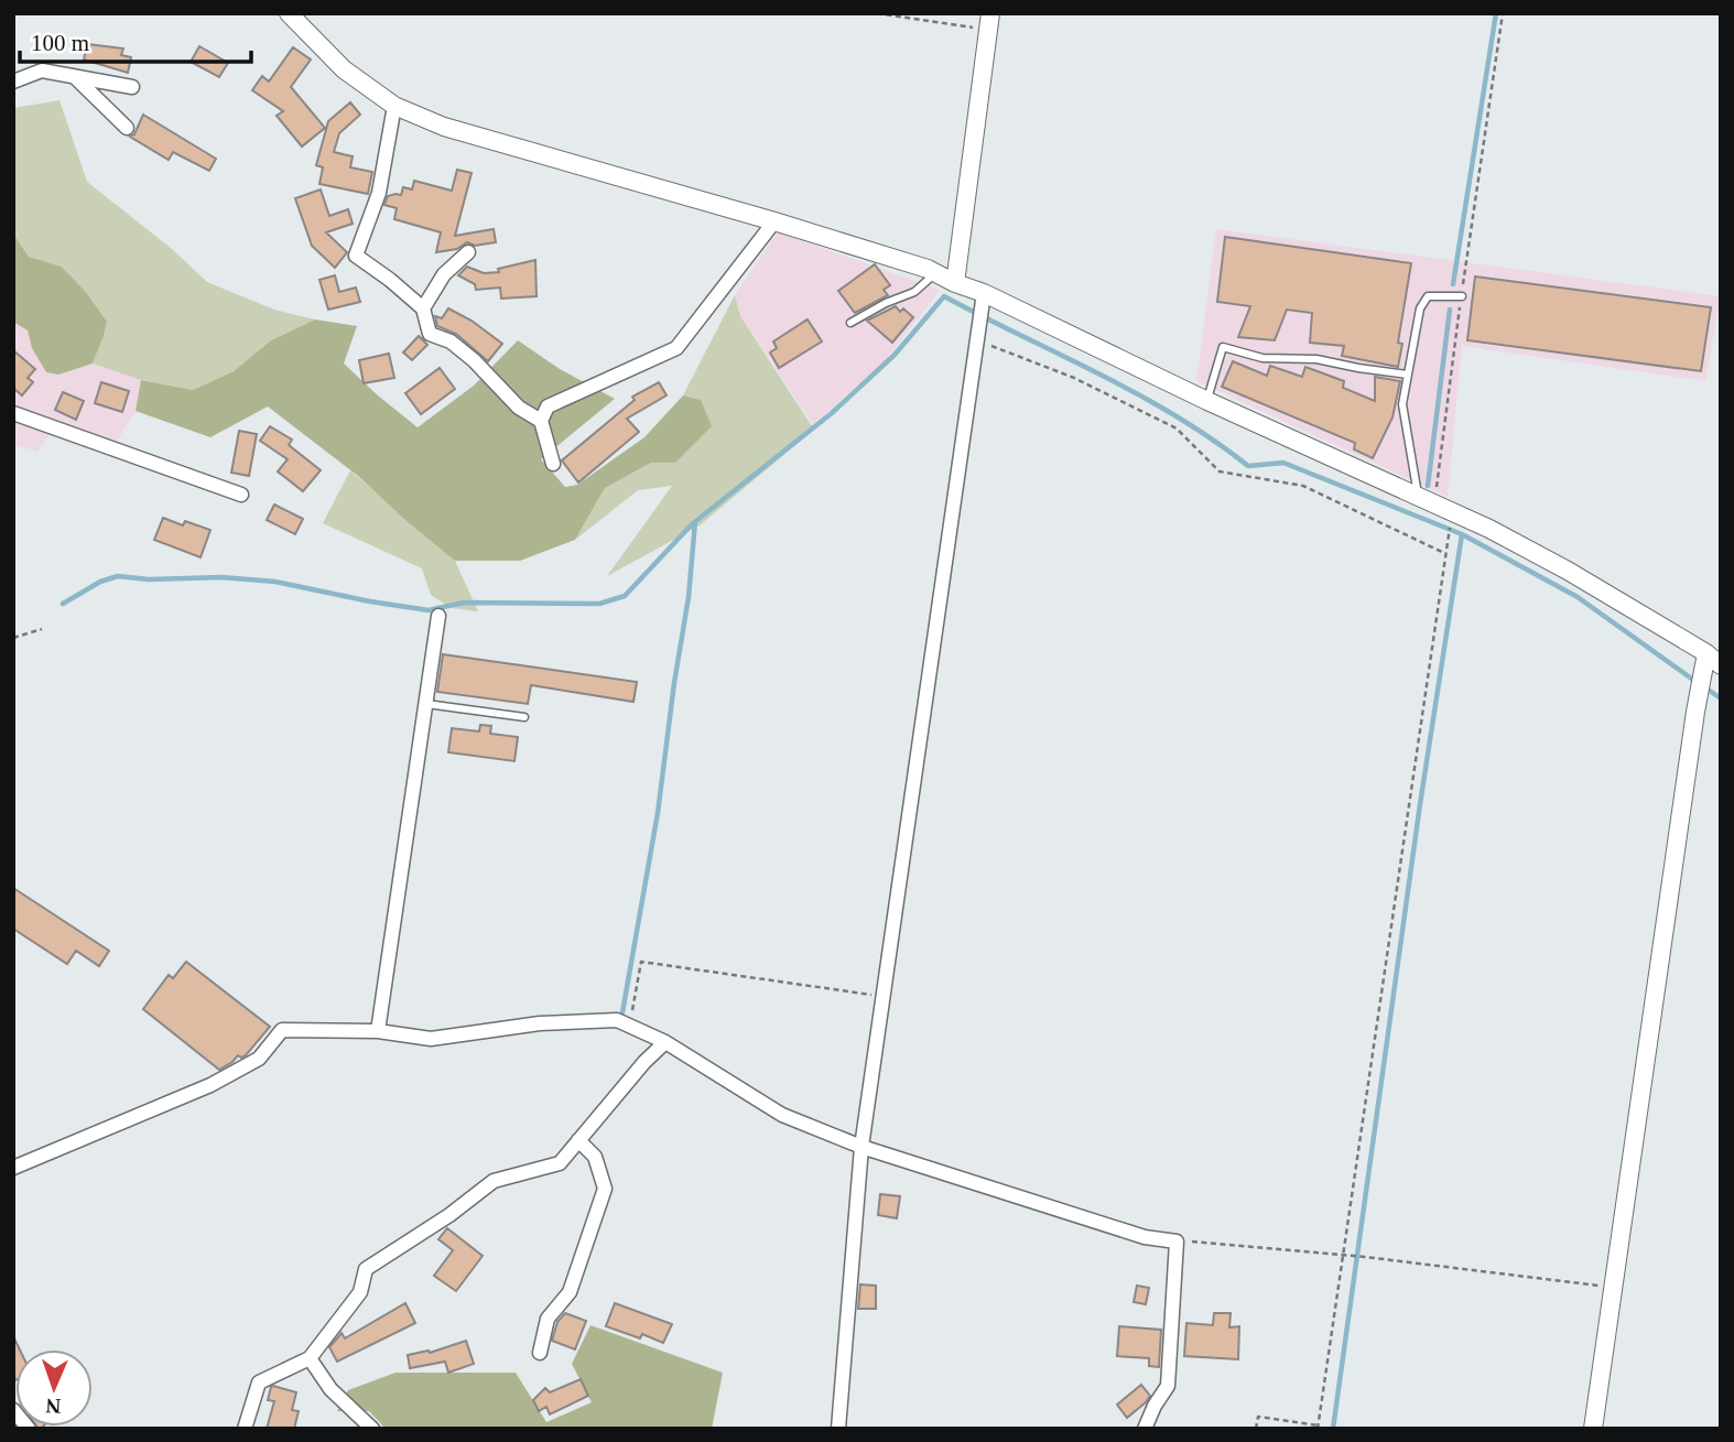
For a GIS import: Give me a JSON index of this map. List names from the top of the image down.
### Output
{
  "scale_bar": "100 m",
  "north": "bottom"
}
